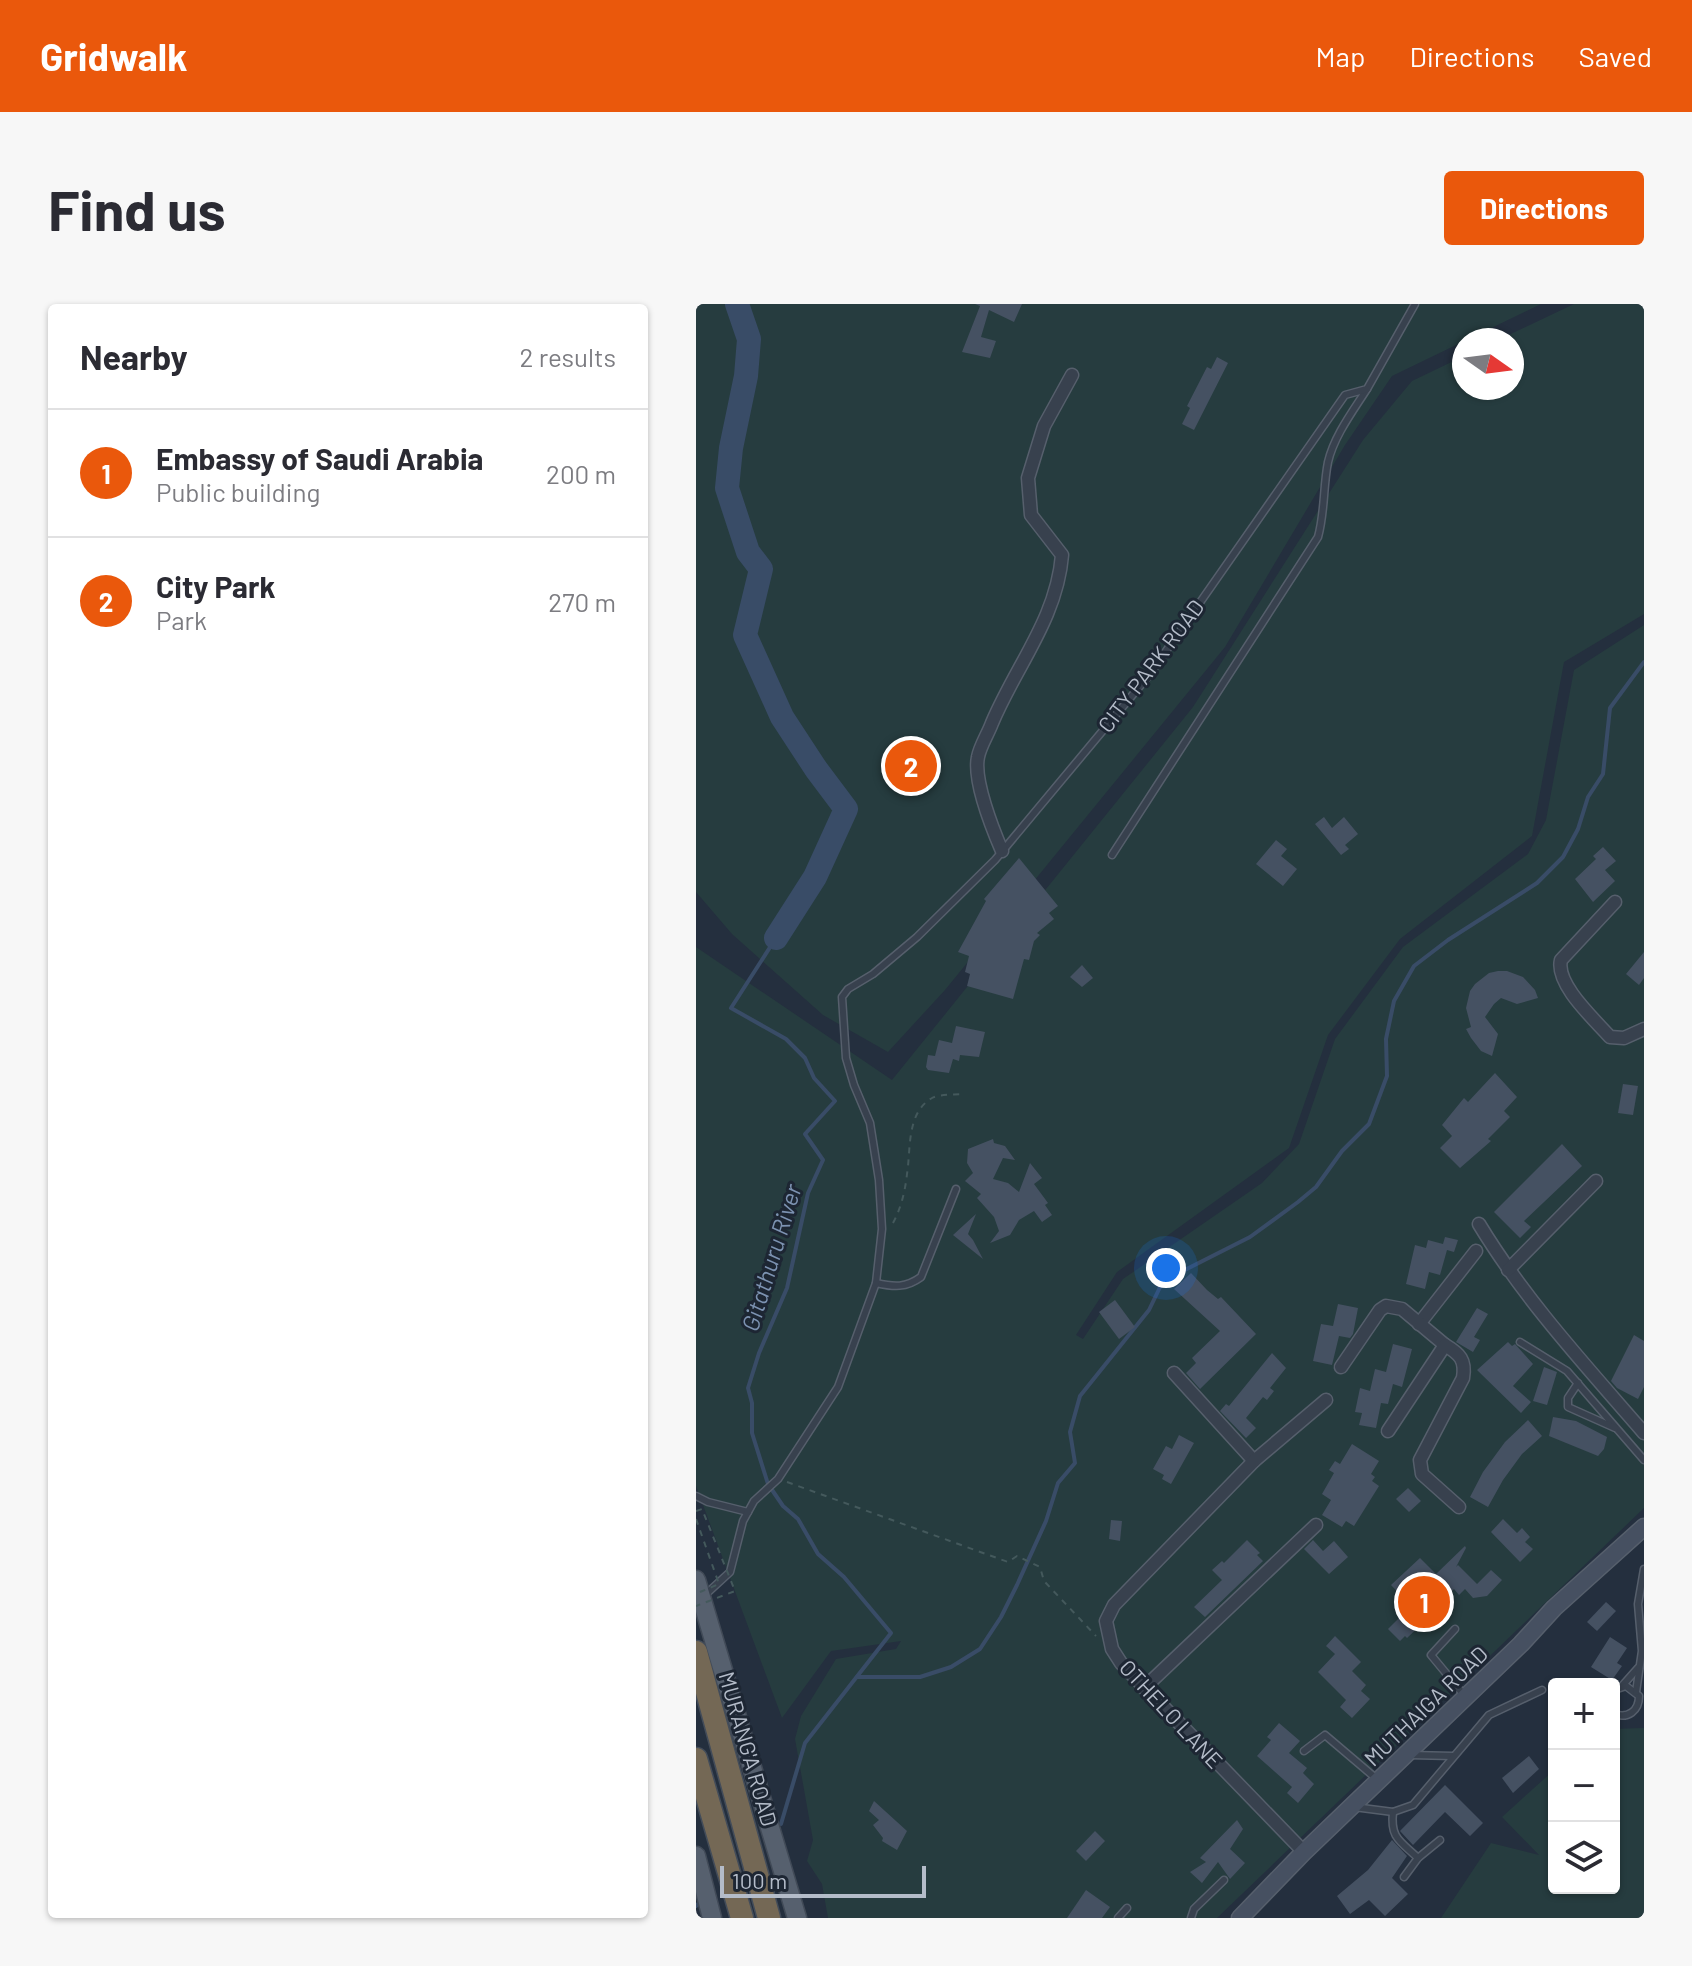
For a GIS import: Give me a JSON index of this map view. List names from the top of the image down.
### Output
{
  "streets": {
    "highway": ["MURANG'A ROAD"],
    "main road": ["MUTHAIGA ROAD"],
    "street": ["OTHELO LANE"],
    "lane": ["CITY PARK ROAD"]
  },
  "crossings": [
    ["MUTHAIGA ROAD", "OTHELO LANE"]
  ],
  "water": ["Gitathuru River"],
  "scale_bar": "100 m",
  "north": "right",
  "page": {
    "header": "Gridwalk",
    "nav": ["Map", "Directions", "Saved"],
    "buttons": "Directions",
    "title": "Find us",
    "heading": ["Nearby", "2 results"],
    "list": [
      {
        "mark": "1",
        "name": "Embassy of Saudi Arabia",
        "note": "Public building",
        "value": "200 m"
      },
      {
        "mark": "2",
        "name": "City Park",
        "note": "Park",
        "value": "270 m"
      }
    ],
    "pins": ["2", "1"],
    "map_buttons": ["+", "−"],
    "scale": "100 m"
  }
}
